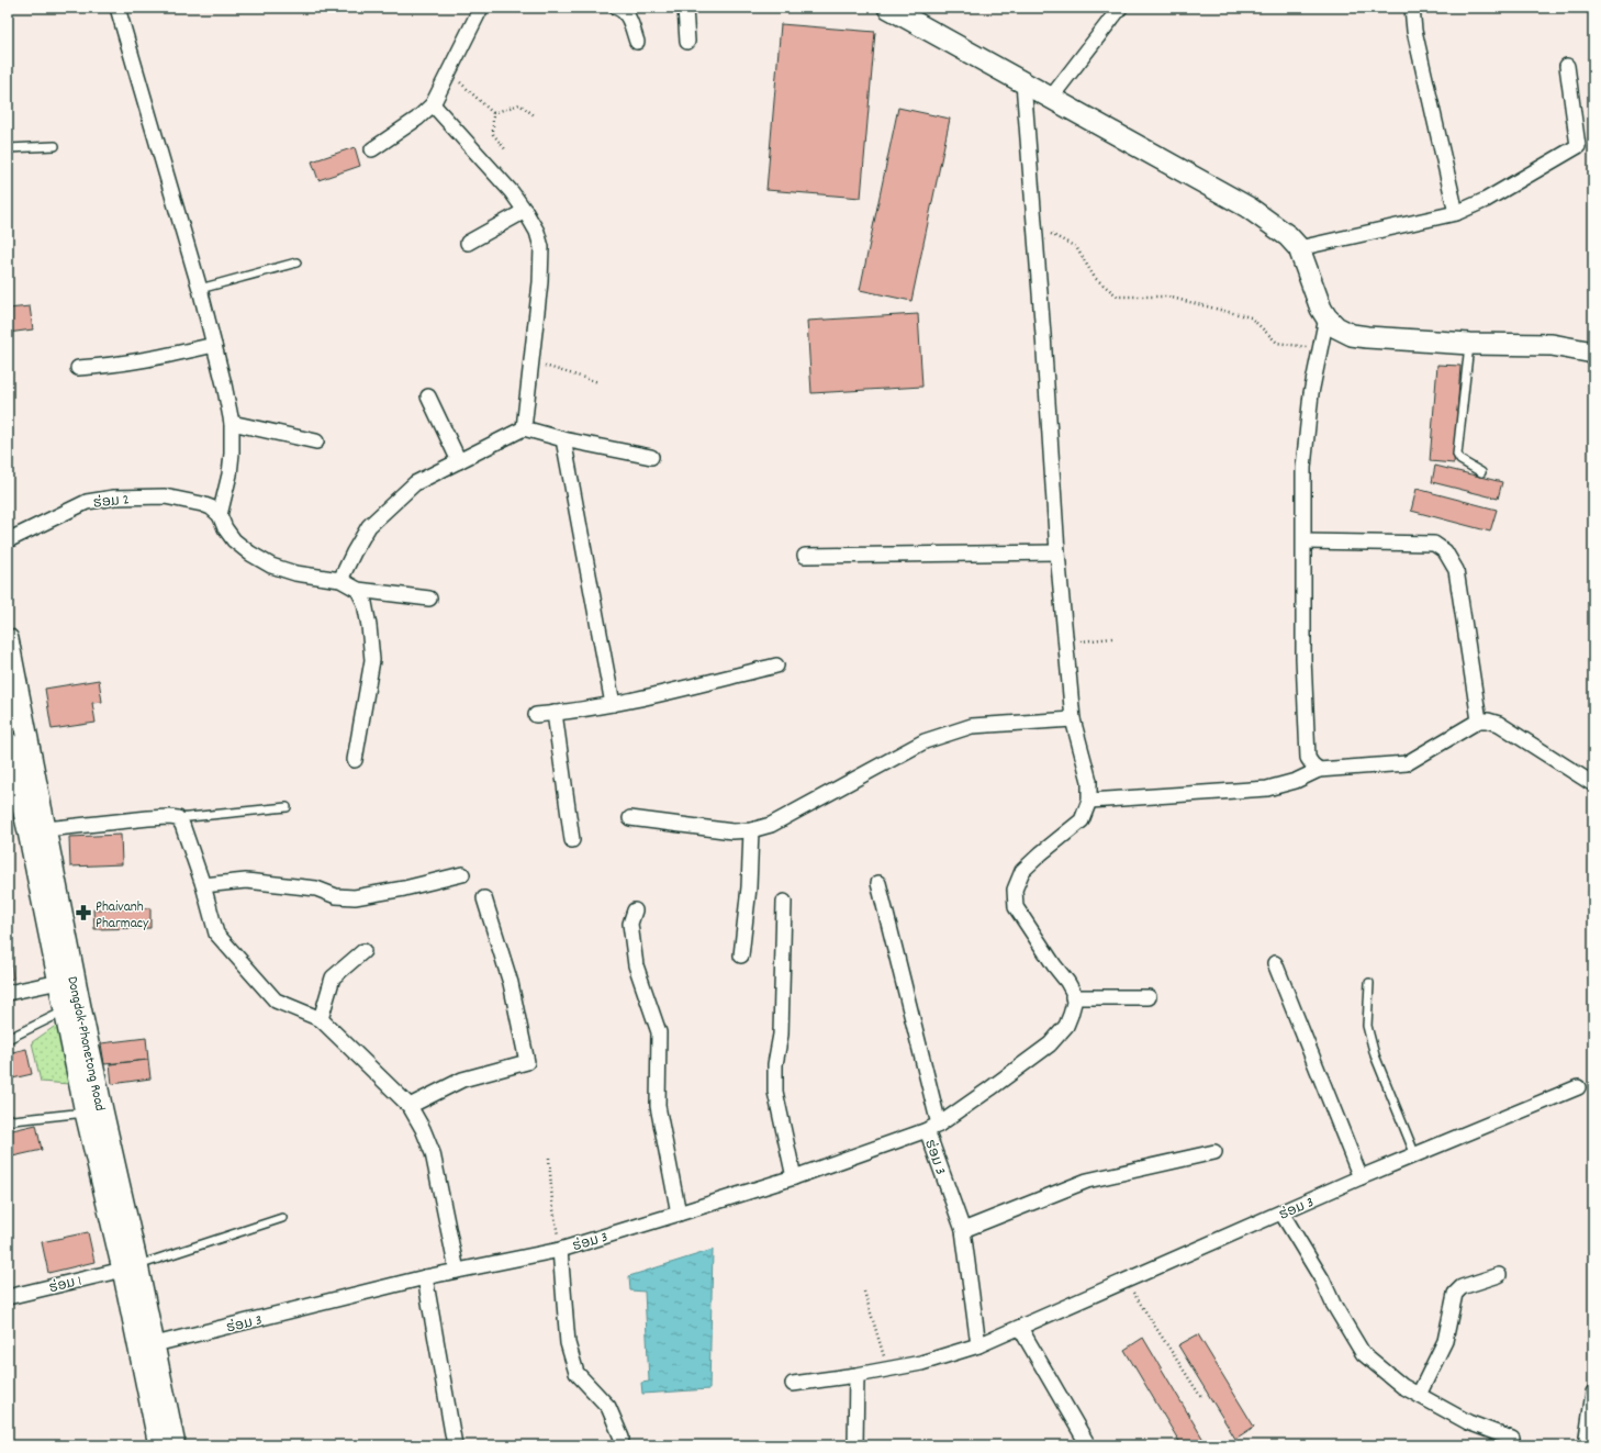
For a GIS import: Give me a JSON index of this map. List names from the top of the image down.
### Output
{
  "streets": {
    "main road": ["Dongdok-Phonetong Road"],
    "street": ["ຮ່ອມ 2", "ຮ່ອມ 3", "ຮ່ອມ 1"]
  },
  "crossings": [
    ["Dongdok-Phonetong Road", "ຮ່ອມ 3"],
    ["Dongdok-Phonetong Road", "ຮ່ອມ 1"]
  ],
  "places": {
    "pharmacy": ["Phaivanh Pharmacy"]
  }
}
